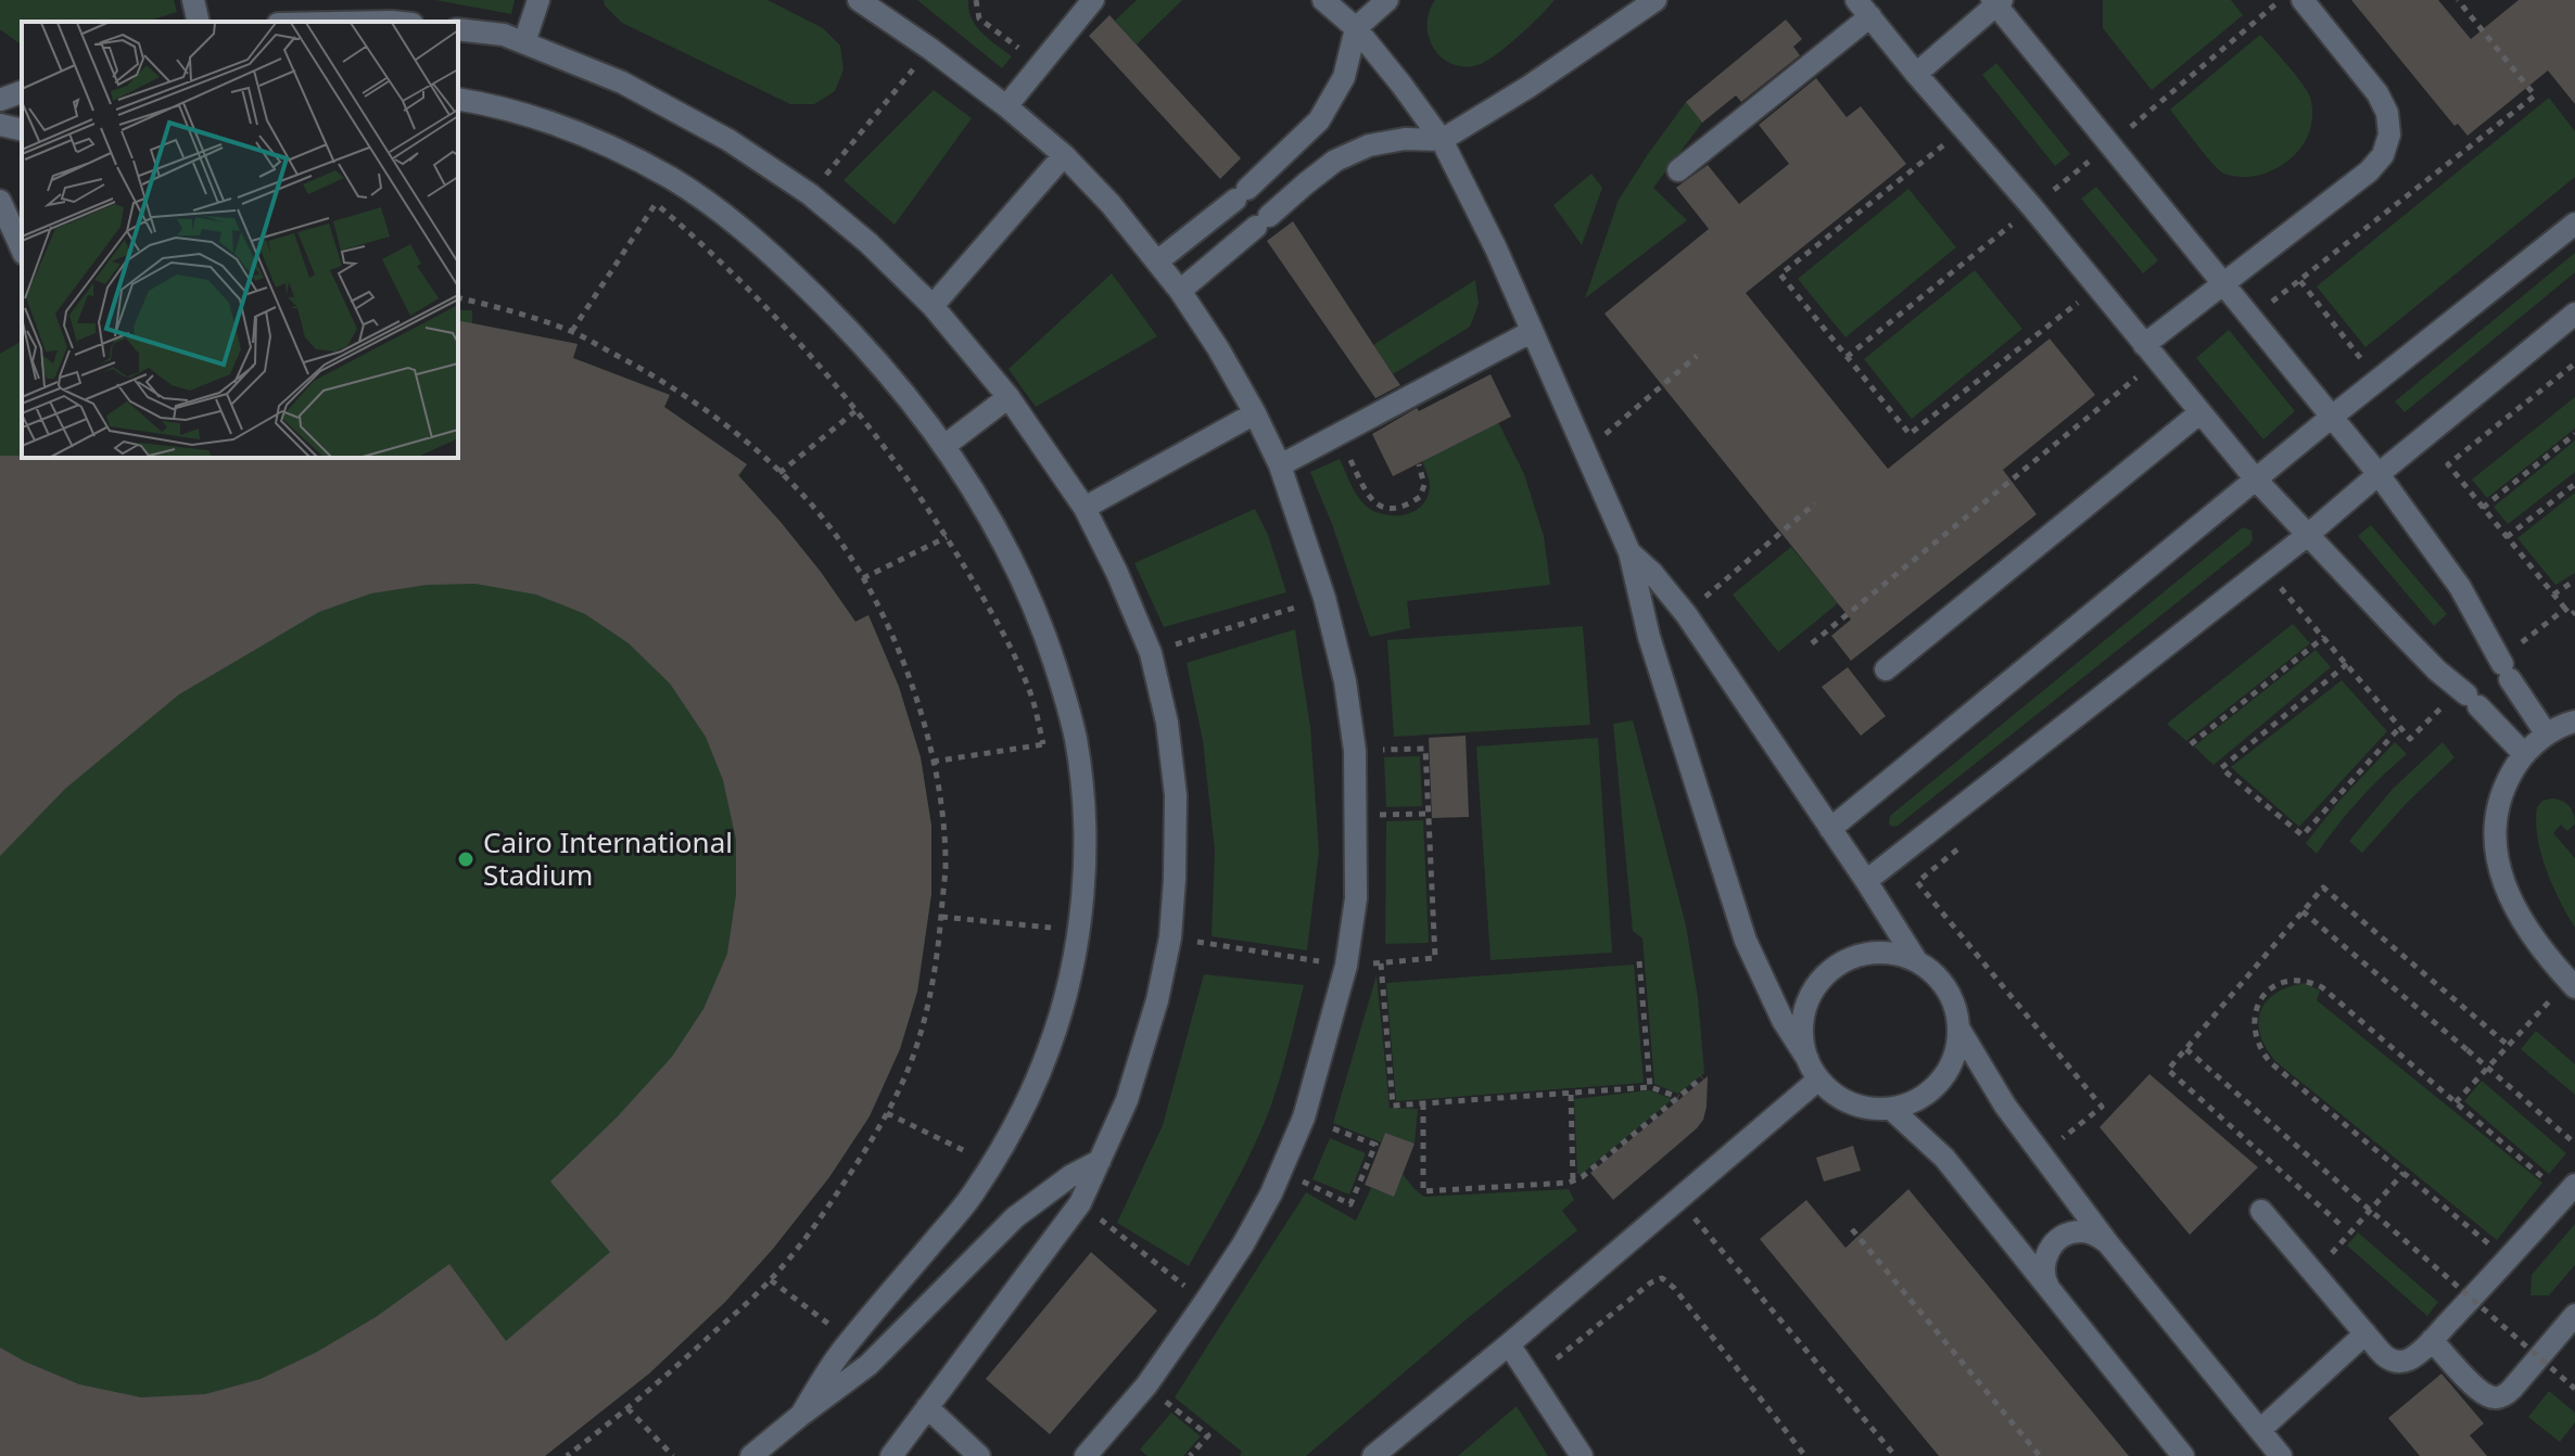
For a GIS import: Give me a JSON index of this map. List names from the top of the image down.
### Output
{
  "places": ["Cairo International Stadium"]
}
